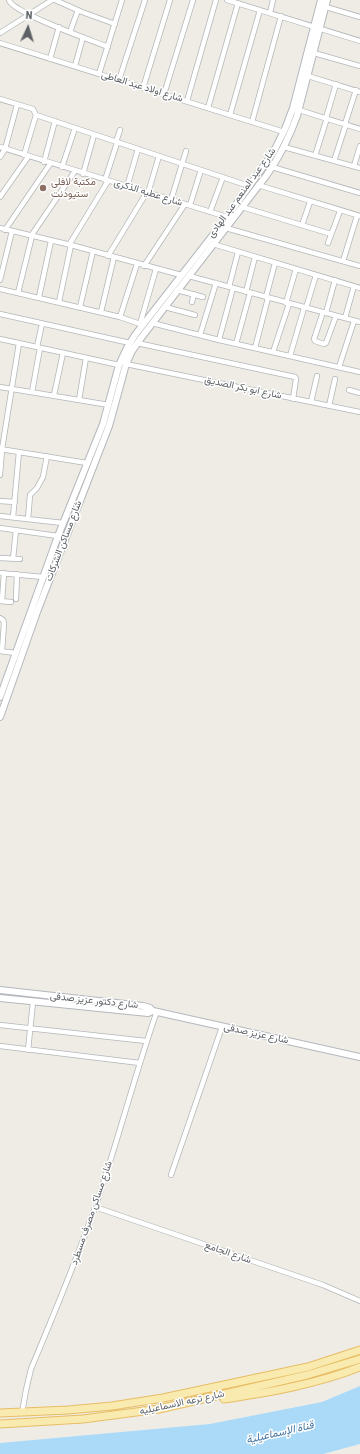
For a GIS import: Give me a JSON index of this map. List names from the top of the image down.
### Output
{
  "streets": {
    "main road": ["شارع ترعه الاسماعيليه"],
    "street": [
      "شارع اولاد عبد العاطى",
      "شارع عطيه الذكرى",
      "شارع عبد المنعم عبد الهادى",
      "شارع ابو بكر الصديق",
      "شارع مساكن الشركات",
      "شارع دكتور عزيز صدقى",
      "شارع عزيز صدقى",
      "شارع مساكن مصرف مسطرد",
      "شارع الجامع"
    ]
  },
  "crossings": [
    ["شارع اولاد عبد العاطى", "شارع عبد المنعم عبد الهادى"],
    ["شارع عطيه الذكرى", "شارع عبد المنعم عبد الهادى"],
    ["شارع عبد المنعم عبد الهادى", "شارع ابو بكر الصديق"],
    ["شارع عبد المنعم عبد الهادى", "شارع مساكن الشركات"],
    ["شارع ابو بكر الصديق", "شارع مساكن الشركات"],
    ["شارع دكتور عزيز صدقى", "شارع عزيز صدقى"],
    ["شارع دكتور عزيز صدقى", "شارع مساكن مصرف مسطرد"],
    ["شارع عزيز صدقى", "شارع مساكن مصرف مسطرد"],
    ["شارع مساكن مصرف مسطرد", "شارع الجامع"],
    ["شارع مساكن مصرف مسطرد", "شارع ترعه الاسماعيليه"]
  ],
  "water": ["قناة الإسماعيلية"],
  "places": ["مكتبة لافلى ستيودنت"],
  "north": "top"
}
